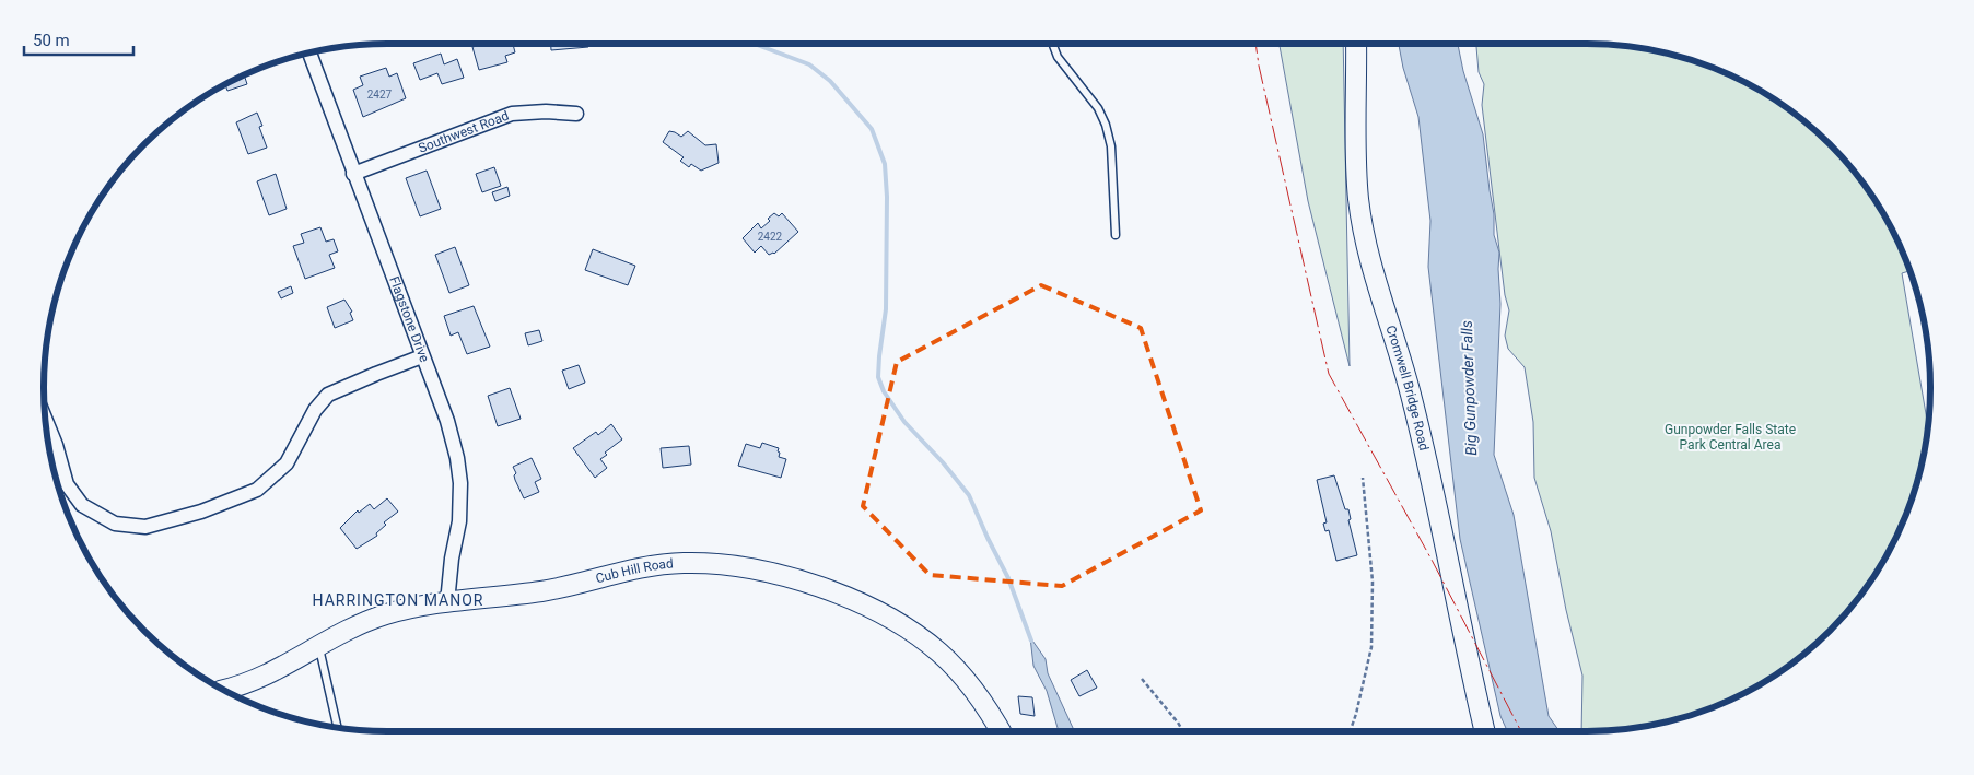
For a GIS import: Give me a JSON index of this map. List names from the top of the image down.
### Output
{
  "streets": {
    "street": [
      "Southwest Road",
      "Flagstone Drive",
      "Cromwell Bridge Road",
      "Cub Hill Road"
    ]
  },
  "crossings": [
    ["Southwest Road", "Flagstone Drive"],
    ["Flagstone Drive", "Cub Hill Road"]
  ],
  "districts": ["HARRINGTON MANOR"],
  "water": ["Big Gunpowder Falls"],
  "parks": ["Gunpowder Falls State Park Central Area"],
  "house_numbers": ["2427", "2422"],
  "scale_bar": "50 m"
}
